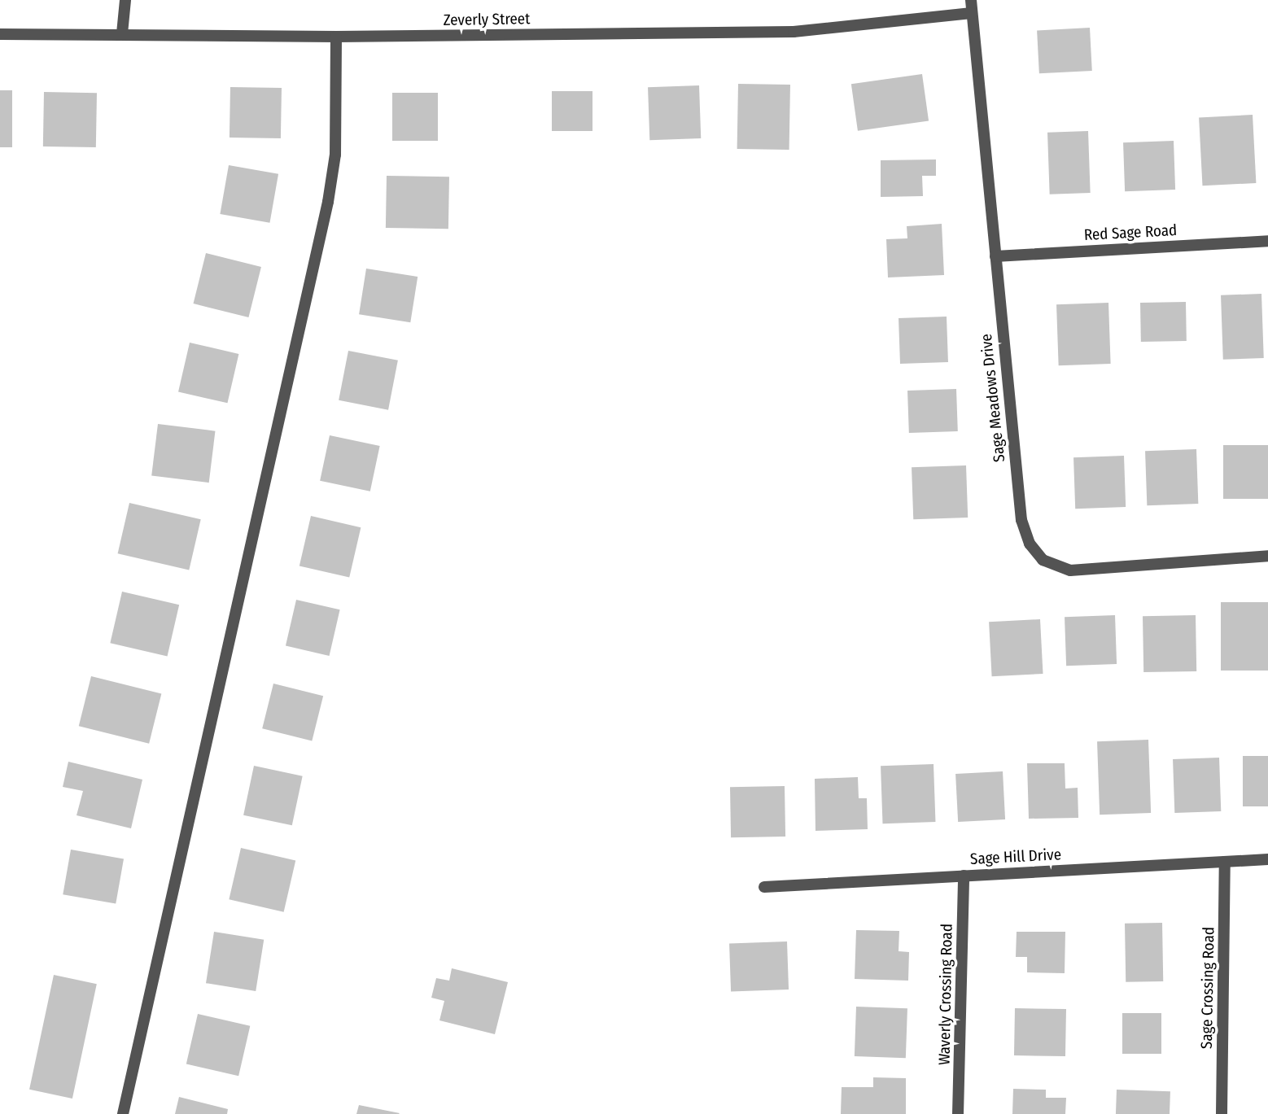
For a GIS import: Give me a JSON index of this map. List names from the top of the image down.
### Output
{
  "streets": {
    "street": [
      "Zeverly Street",
      "Red Sage Road",
      "Sage Meadows Drive",
      "Sage Hill Drive",
      "Sage Crossing Road",
      "Waverly Crossing Road"
    ]
  },
  "crossings": [
    ["Zeverly Street", "Sage Meadows Drive"],
    ["Red Sage Road", "Sage Meadows Drive"],
    ["Sage Hill Drive", "Sage Crossing Road"],
    ["Sage Hill Drive", "Waverly Crossing Road"]
  ]
}
